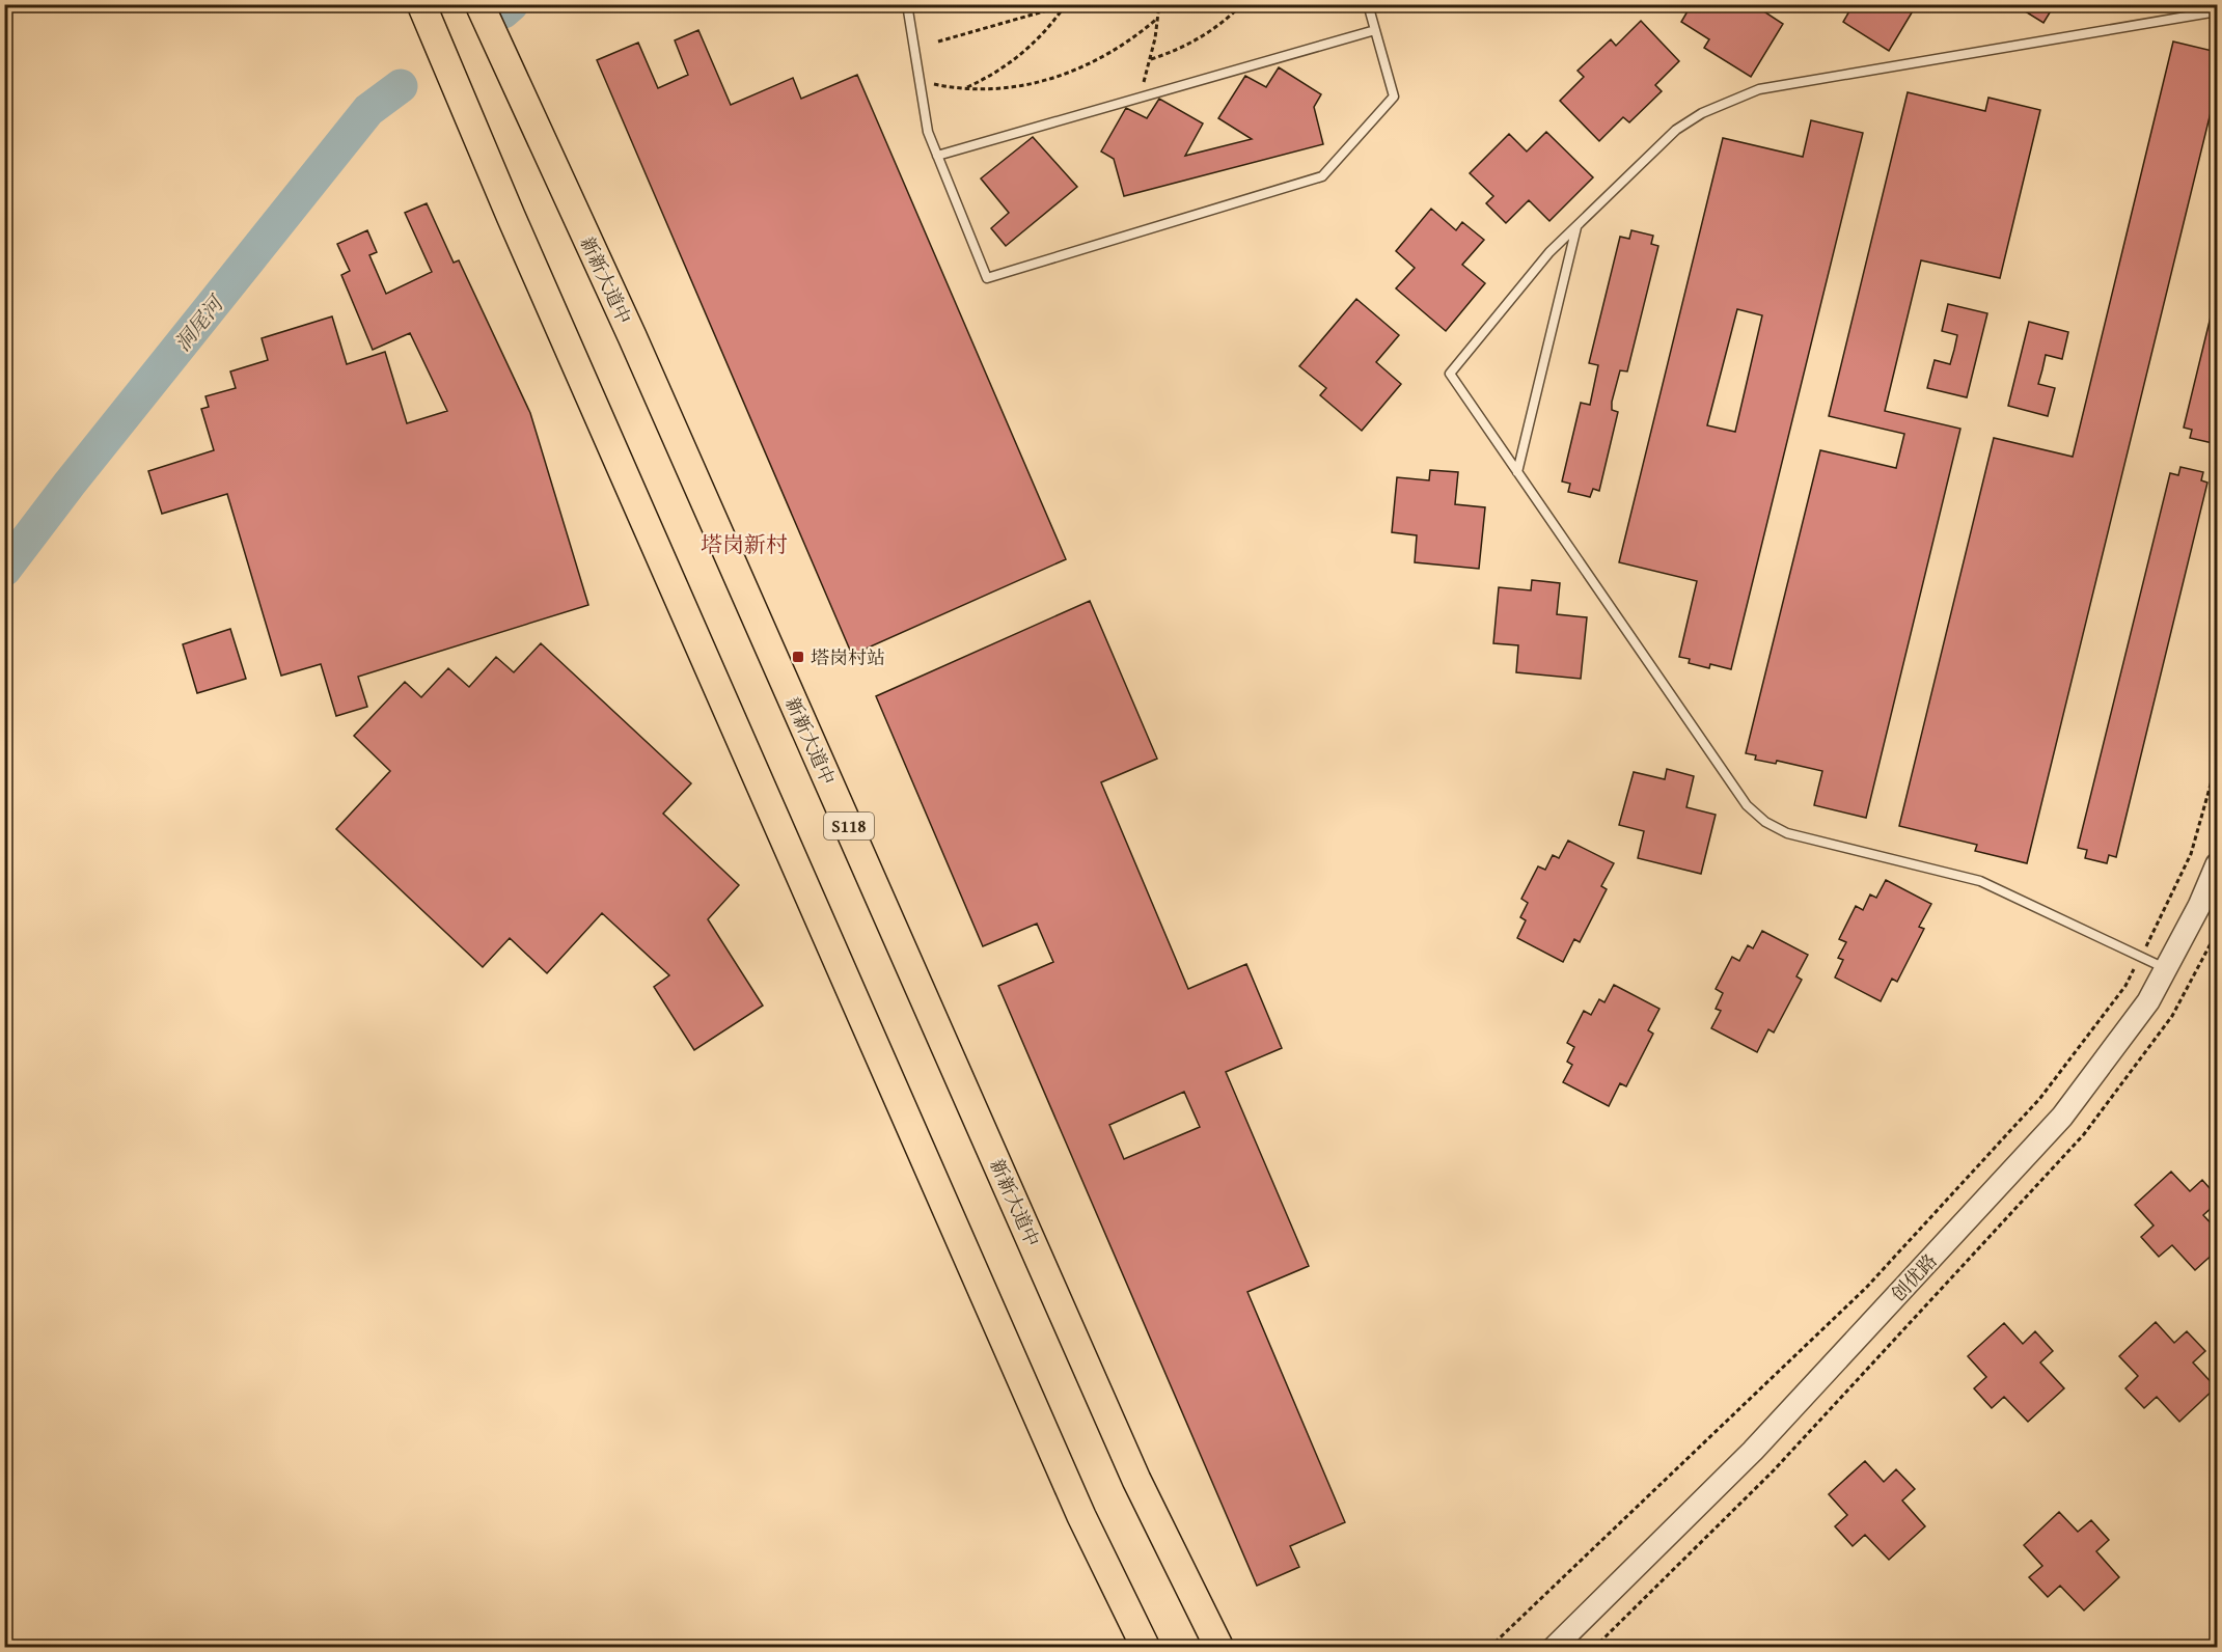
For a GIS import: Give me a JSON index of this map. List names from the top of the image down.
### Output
{
  "streets": {
    "main road": ["新新大道中", "S118"],
    "street": ["创优路"]
  },
  "districts": ["塔岗新村"],
  "water": ["洞尾河"],
  "places": {
    "transit": ["塔岗村站"]
  }
}
